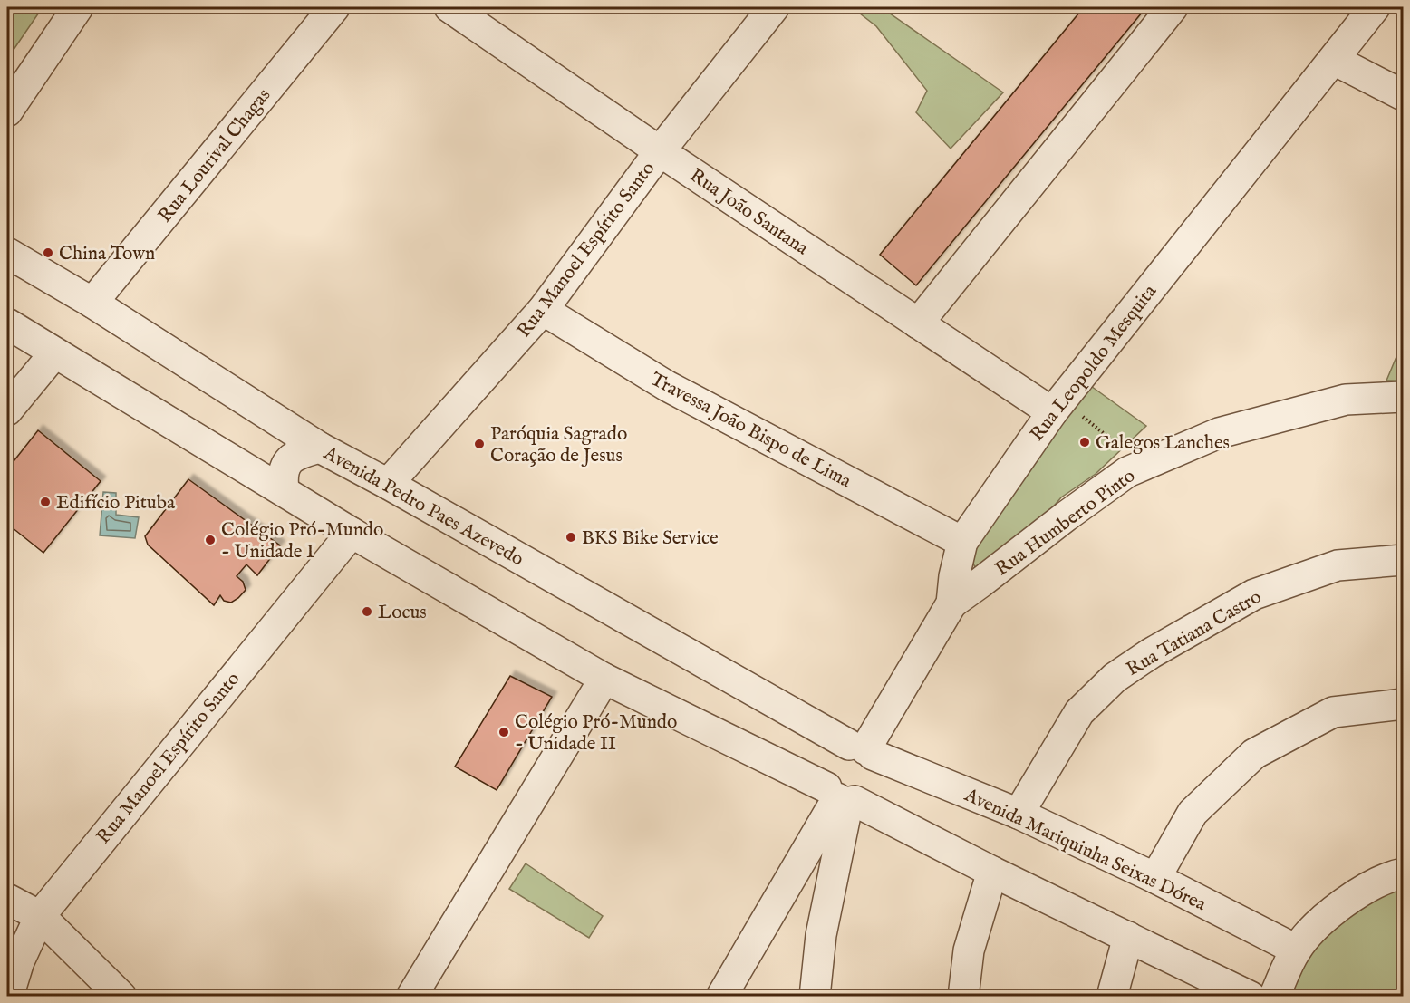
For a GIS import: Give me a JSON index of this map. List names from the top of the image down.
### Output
{
  "streets": {
    "street": [
      "Rua Lourival Chagas",
      "Rua João Santana",
      "Rua Manoel Espírito Santo",
      "Rua Leopoldo Mesquita",
      "Travessa João Bispo de Lima",
      "Avenida Pedro Paes Azevedo",
      "Rua Humberto Pinto",
      "Rua Tatiana Castro",
      "Avenida Mariquinha Seixas Dórea"
    ]
  },
  "crossings": [
    ["Rua Lourival Chagas", "Avenida Pedro Paes Azevedo"],
    ["Rua João Santana", "Rua Manoel Espírito Santo"],
    ["Rua João Santana", "Rua Leopoldo Mesquita"],
    ["Rua Manoel Espírito Santo", "Travessa João Bispo de Lima"],
    ["Rua Manoel Espírito Santo", "Avenida Pedro Paes Azevedo"],
    ["Rua Leopoldo Mesquita", "Travessa João Bispo de Lima"],
    ["Rua Leopoldo Mesquita", "Avenida Pedro Paes Azevedo"],
    ["Rua Leopoldo Mesquita", "Rua Humberto Pinto"],
    ["Rua Leopoldo Mesquita", "Avenida Mariquinha Seixas Dórea"],
    ["Avenida Pedro Paes Azevedo", "Avenida Mariquinha Seixas Dórea"],
    ["Rua Tatiana Castro", "Avenida Mariquinha Seixas Dórea"]
  ],
  "places": [
    "China Town",
    "Galegos Lanches",
    "Paróquia Sagrado Coração de Jesus",
    "Edifício Pituba",
    "BKS Bike Service",
    "Colégio Pró-Mundo - Unidade I",
    "Locus",
    "Colégio Pró-Mundo - Unidade II"
  ]
}
